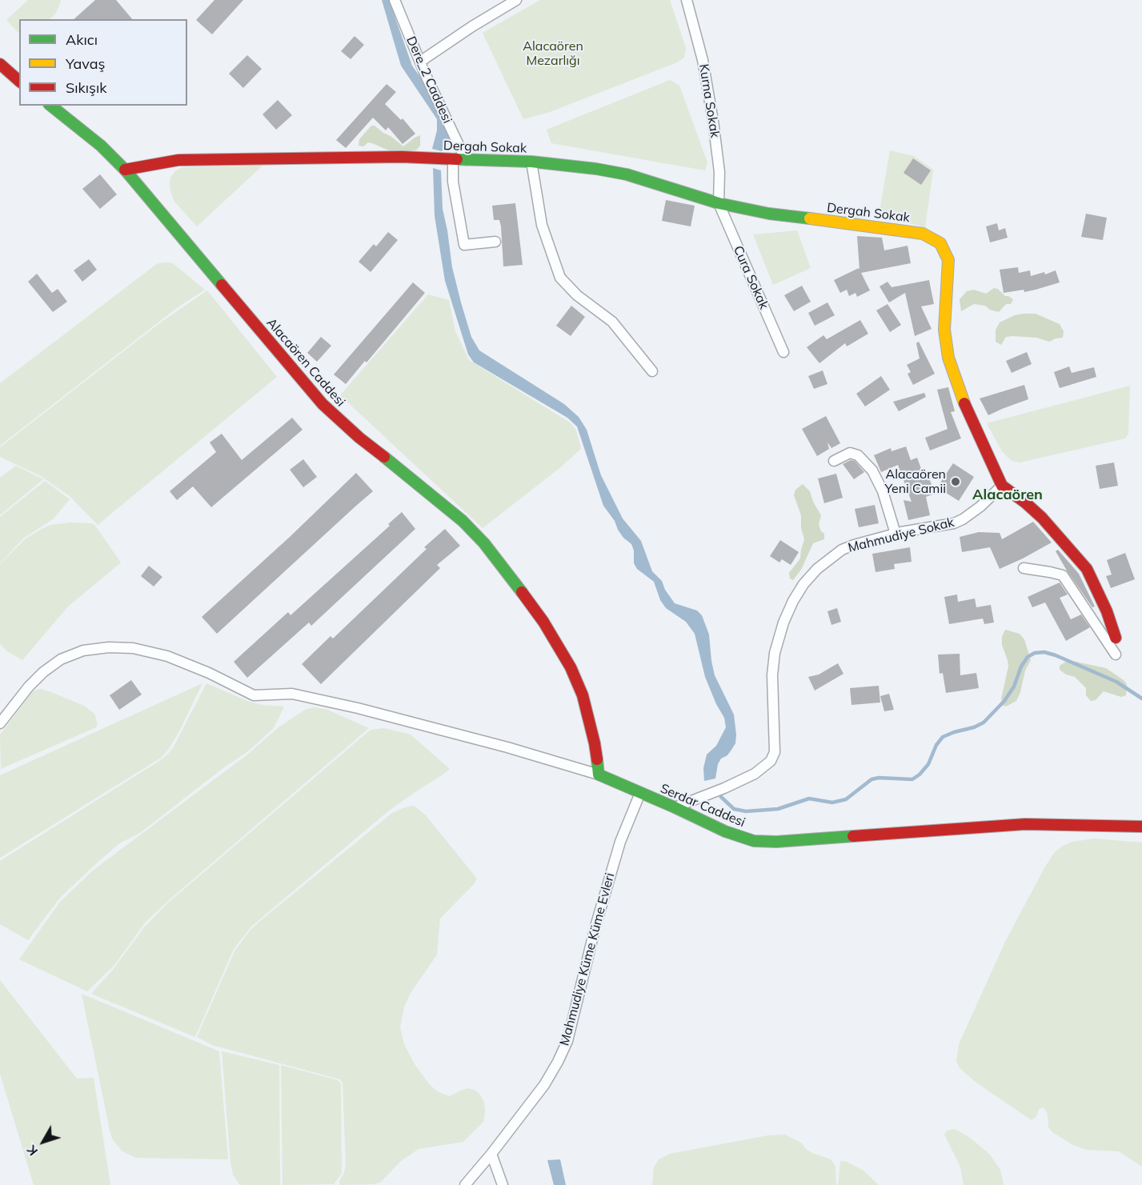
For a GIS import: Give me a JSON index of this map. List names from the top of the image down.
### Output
{
  "streets": {
    "street": [
      "Dere_2 Caddesi",
      "Kurna Sokak",
      "Dergah Sokak",
      "Cura Sokak",
      "Alacaören Caddesi",
      "Mahmudiye Sokak",
      "Serdar Caddesi",
      "Mahmudiye Küme Küme Evleri"
    ]
  },
  "crossings": [
    ["Dere_2 Caddesi", "Dergah Sokak"],
    ["Kurna Sokak", "Dergah Sokak"],
    ["Kurna Sokak", "Cura Sokak"],
    ["Dergah Sokak", "Cura Sokak"],
    ["Dergah Sokak", "Alacaören Caddesi"],
    ["Dergah Sokak", "Mahmudiye Sokak"],
    ["Alacaören Caddesi", "Serdar Caddesi"],
    ["Mahmudiye Sokak", "Serdar Caddesi"],
    ["Serdar Caddesi", "Mahmudiye Küme Küme Evleri"]
  ],
  "districts": ["Alacaören"],
  "parks": ["Alacaören Mezarlığı"],
  "places": ["Alacaören Yeni Camii"],
  "legend": ["Akıcı", "Yavaş", "Sıkışık"],
  "north": "bottom left"
}
